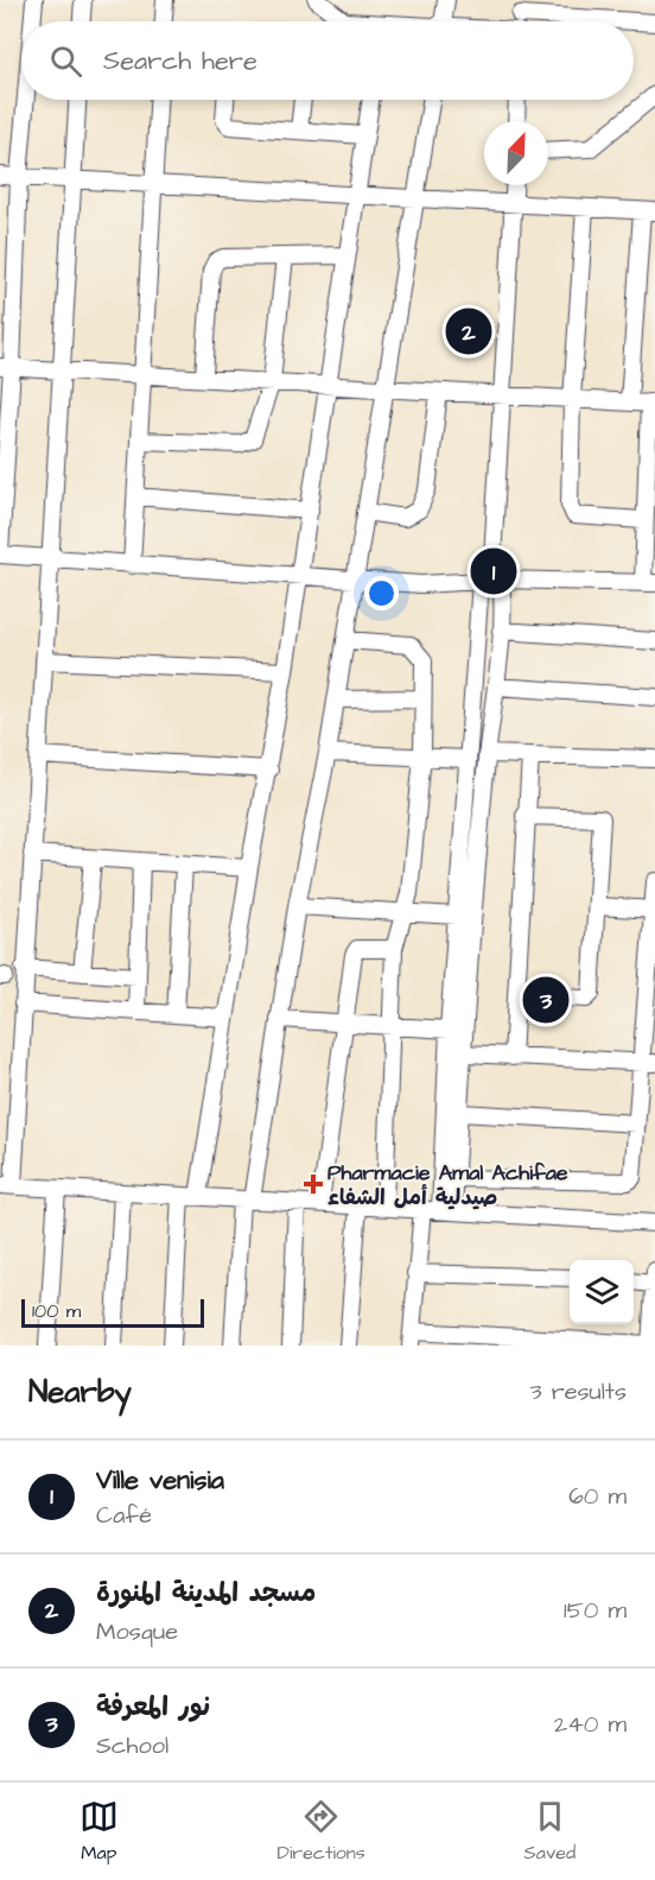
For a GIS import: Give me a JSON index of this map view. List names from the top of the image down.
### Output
{
  "places": {
    "health": ["Pharmacie Amal Achifae صيدلية أمل الشفاء"]
  },
  "scale_bar": "100 m",
  "north": "top right",
  "page": {
    "search": "Search here",
    "pins": ["2", "1", "3"],
    "scale": "100 m",
    "heading": ["Nearby", "3 results"],
    "list": [
      {
        "mark": "1",
        "name": "Ville venisia",
        "note": "Café",
        "value": "60 m"
      },
      {
        "mark": "2",
        "name": "مسجد المدينة المنورة",
        "note": "Mosque",
        "value": "150 m"
      },
      {
        "mark": "3",
        "name": "نور المعرفة",
        "note": "School",
        "value": "240 m"
      }
    ],
    "nav": ["Map", "Directions", "Saved"]
  }
}
